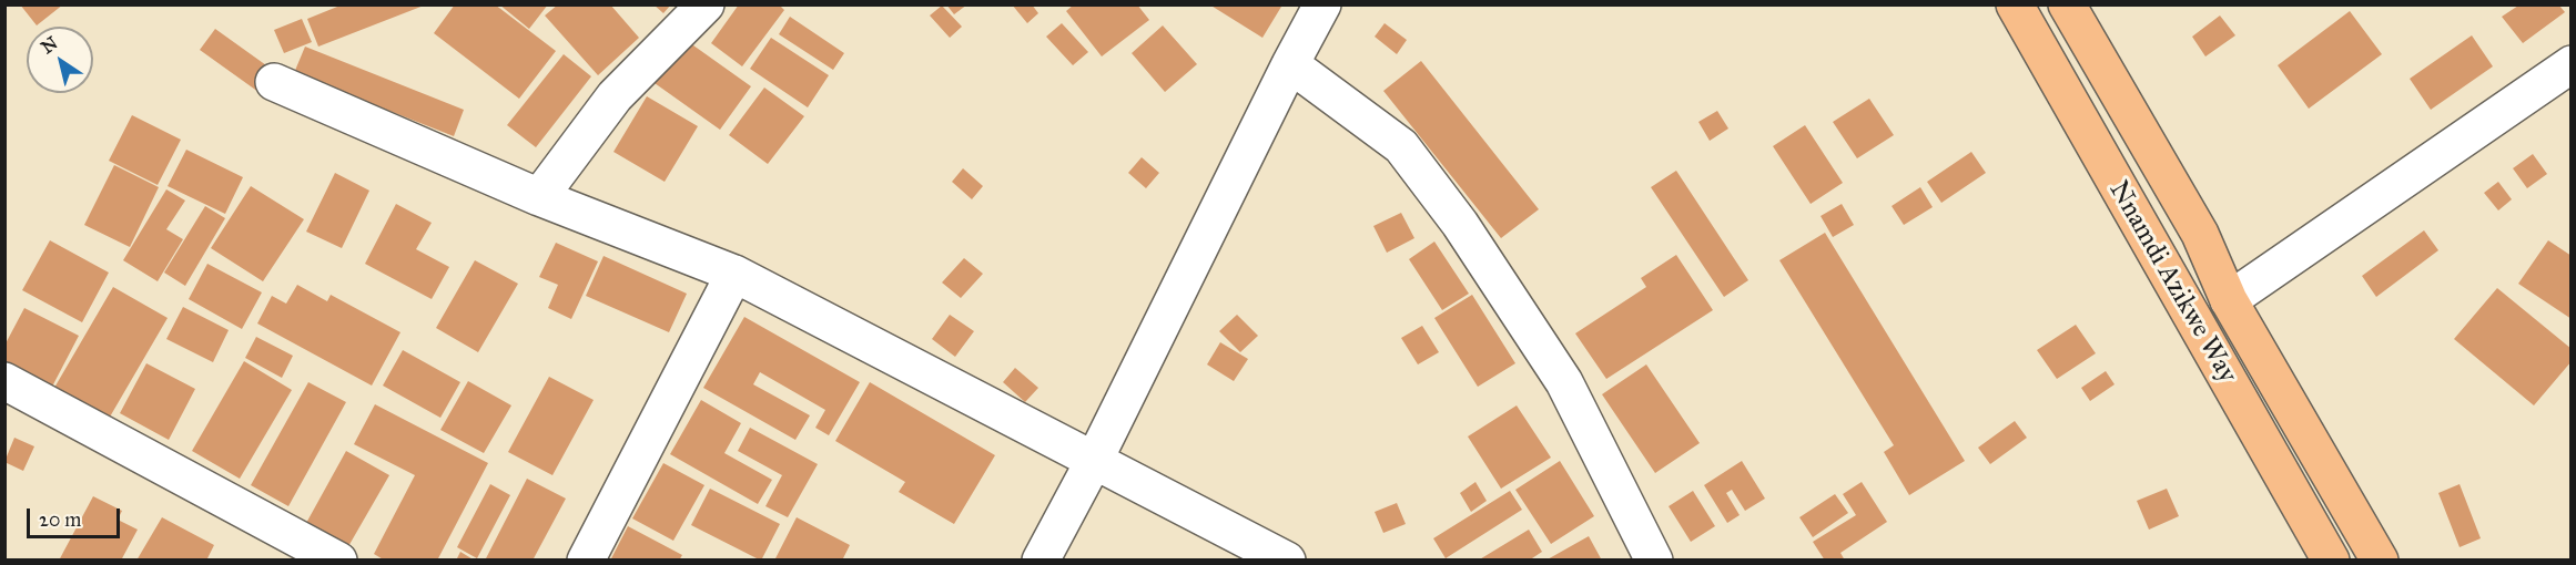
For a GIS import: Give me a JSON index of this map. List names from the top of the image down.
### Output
{
  "streets": {
    "highway": ["Nnamdi Azikwe Way"]
  },
  "scale_bar": "20 m",
  "north": "top left"
}
